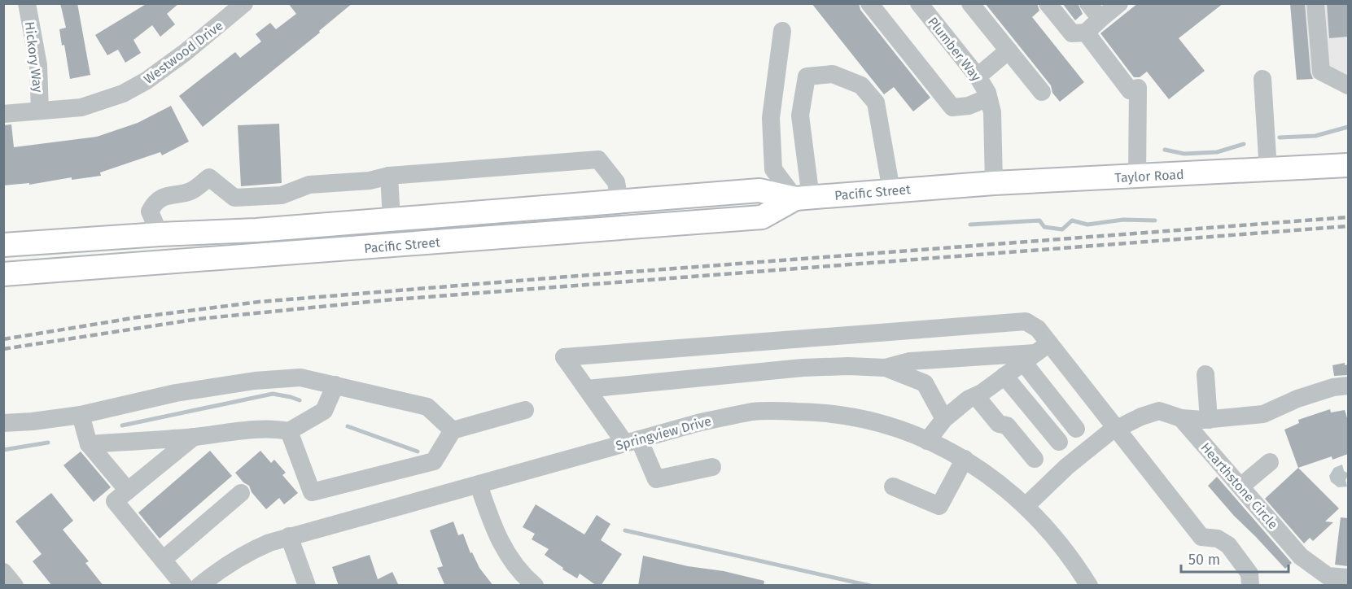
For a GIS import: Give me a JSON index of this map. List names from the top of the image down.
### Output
{
  "streets": {
    "main road": ["Taylor Road", "Pacific Street"],
    "street": [
      "Plumber Way",
      "Westwood Drive",
      "Hickory Way",
      "Springview Drive",
      "Hearthstone Circle"
    ]
  },
  "crossings": [
    ["Plumber Way", "Taylor Road"],
    ["Westwood Drive", "Hickory Way"],
    ["Taylor Road", "Pacific Street"],
    ["Springview Drive", "Hearthstone Circle"]
  ],
  "scale_bar": "50 m"
}
